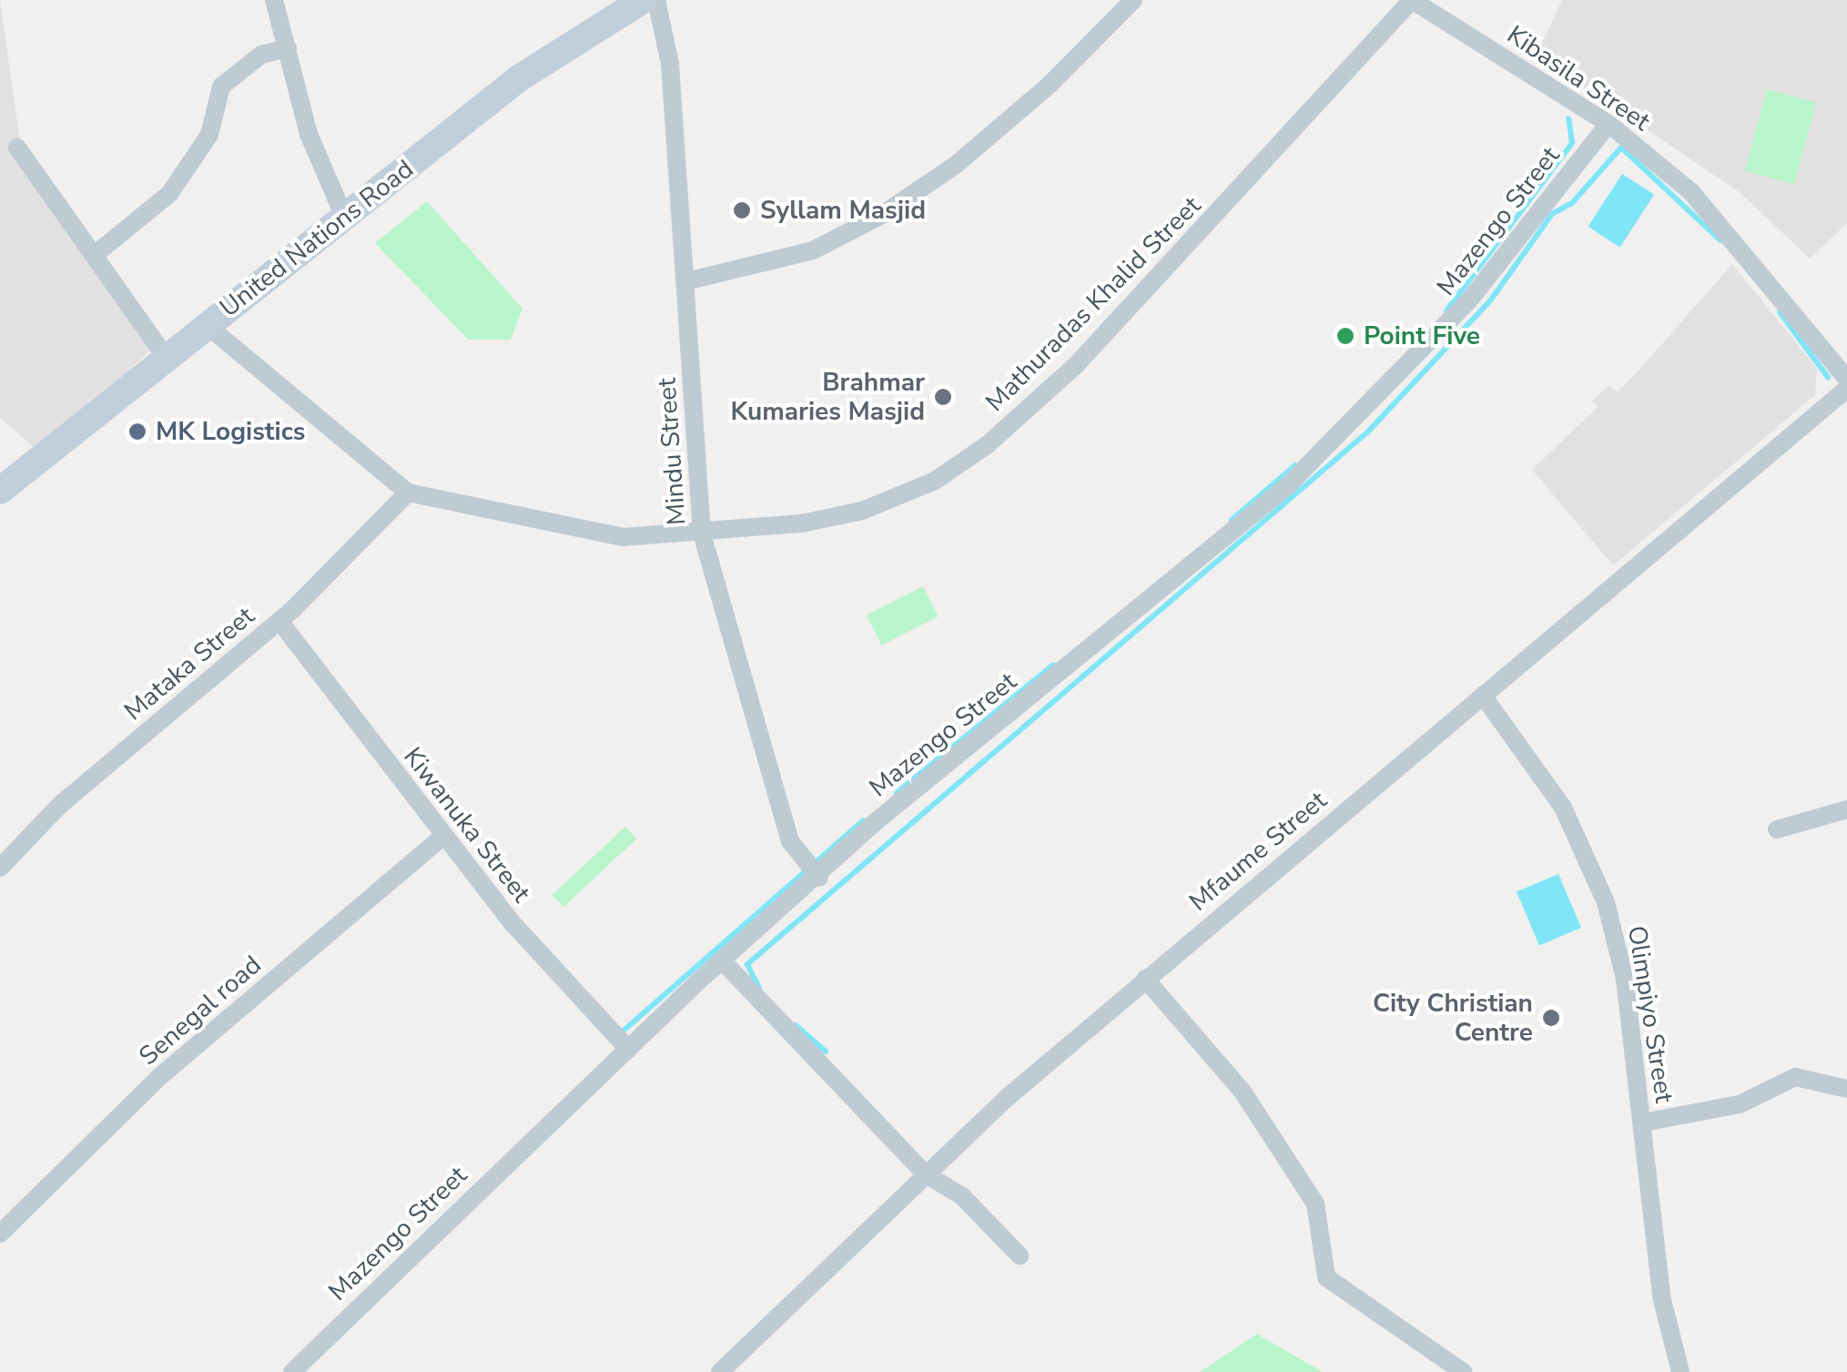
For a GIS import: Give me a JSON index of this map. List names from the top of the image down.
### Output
{
  "streets": {
    "street": [
      "Kibasila Street",
      "Mazengo Street",
      "United Nations Road",
      "Mathuradas Khalid Street",
      "Mindu Street",
      "Mataka Street",
      "Kiwanuka Street",
      "Mfaume Street",
      "Senegal road",
      "Olimpiyo Street"
    ]
  },
  "crossings": [
    ["Kibasila Street", "Mazengo Street"],
    ["Kibasila Street", "Mathuradas Khalid Street"],
    ["Mazengo Street", "Mindu Street"],
    ["Mazengo Street", "Kiwanuka Street"],
    ["United Nations Road", "Mathuradas Khalid Street"],
    ["Mathuradas Khalid Street", "Mindu Street"],
    ["Mathuradas Khalid Street", "Mataka Street"],
    ["Mataka Street", "Kiwanuka Street"],
    ["Kiwanuka Street", "Senegal road"],
    ["Mfaume Street", "Olimpiyo Street"]
  ],
  "places": [
    "Syllam Masjid",
    "Point Five",
    "Brahmar Kumaries Masjid",
    "MK Logistics",
    "City Christian Centre"
  ]
}
